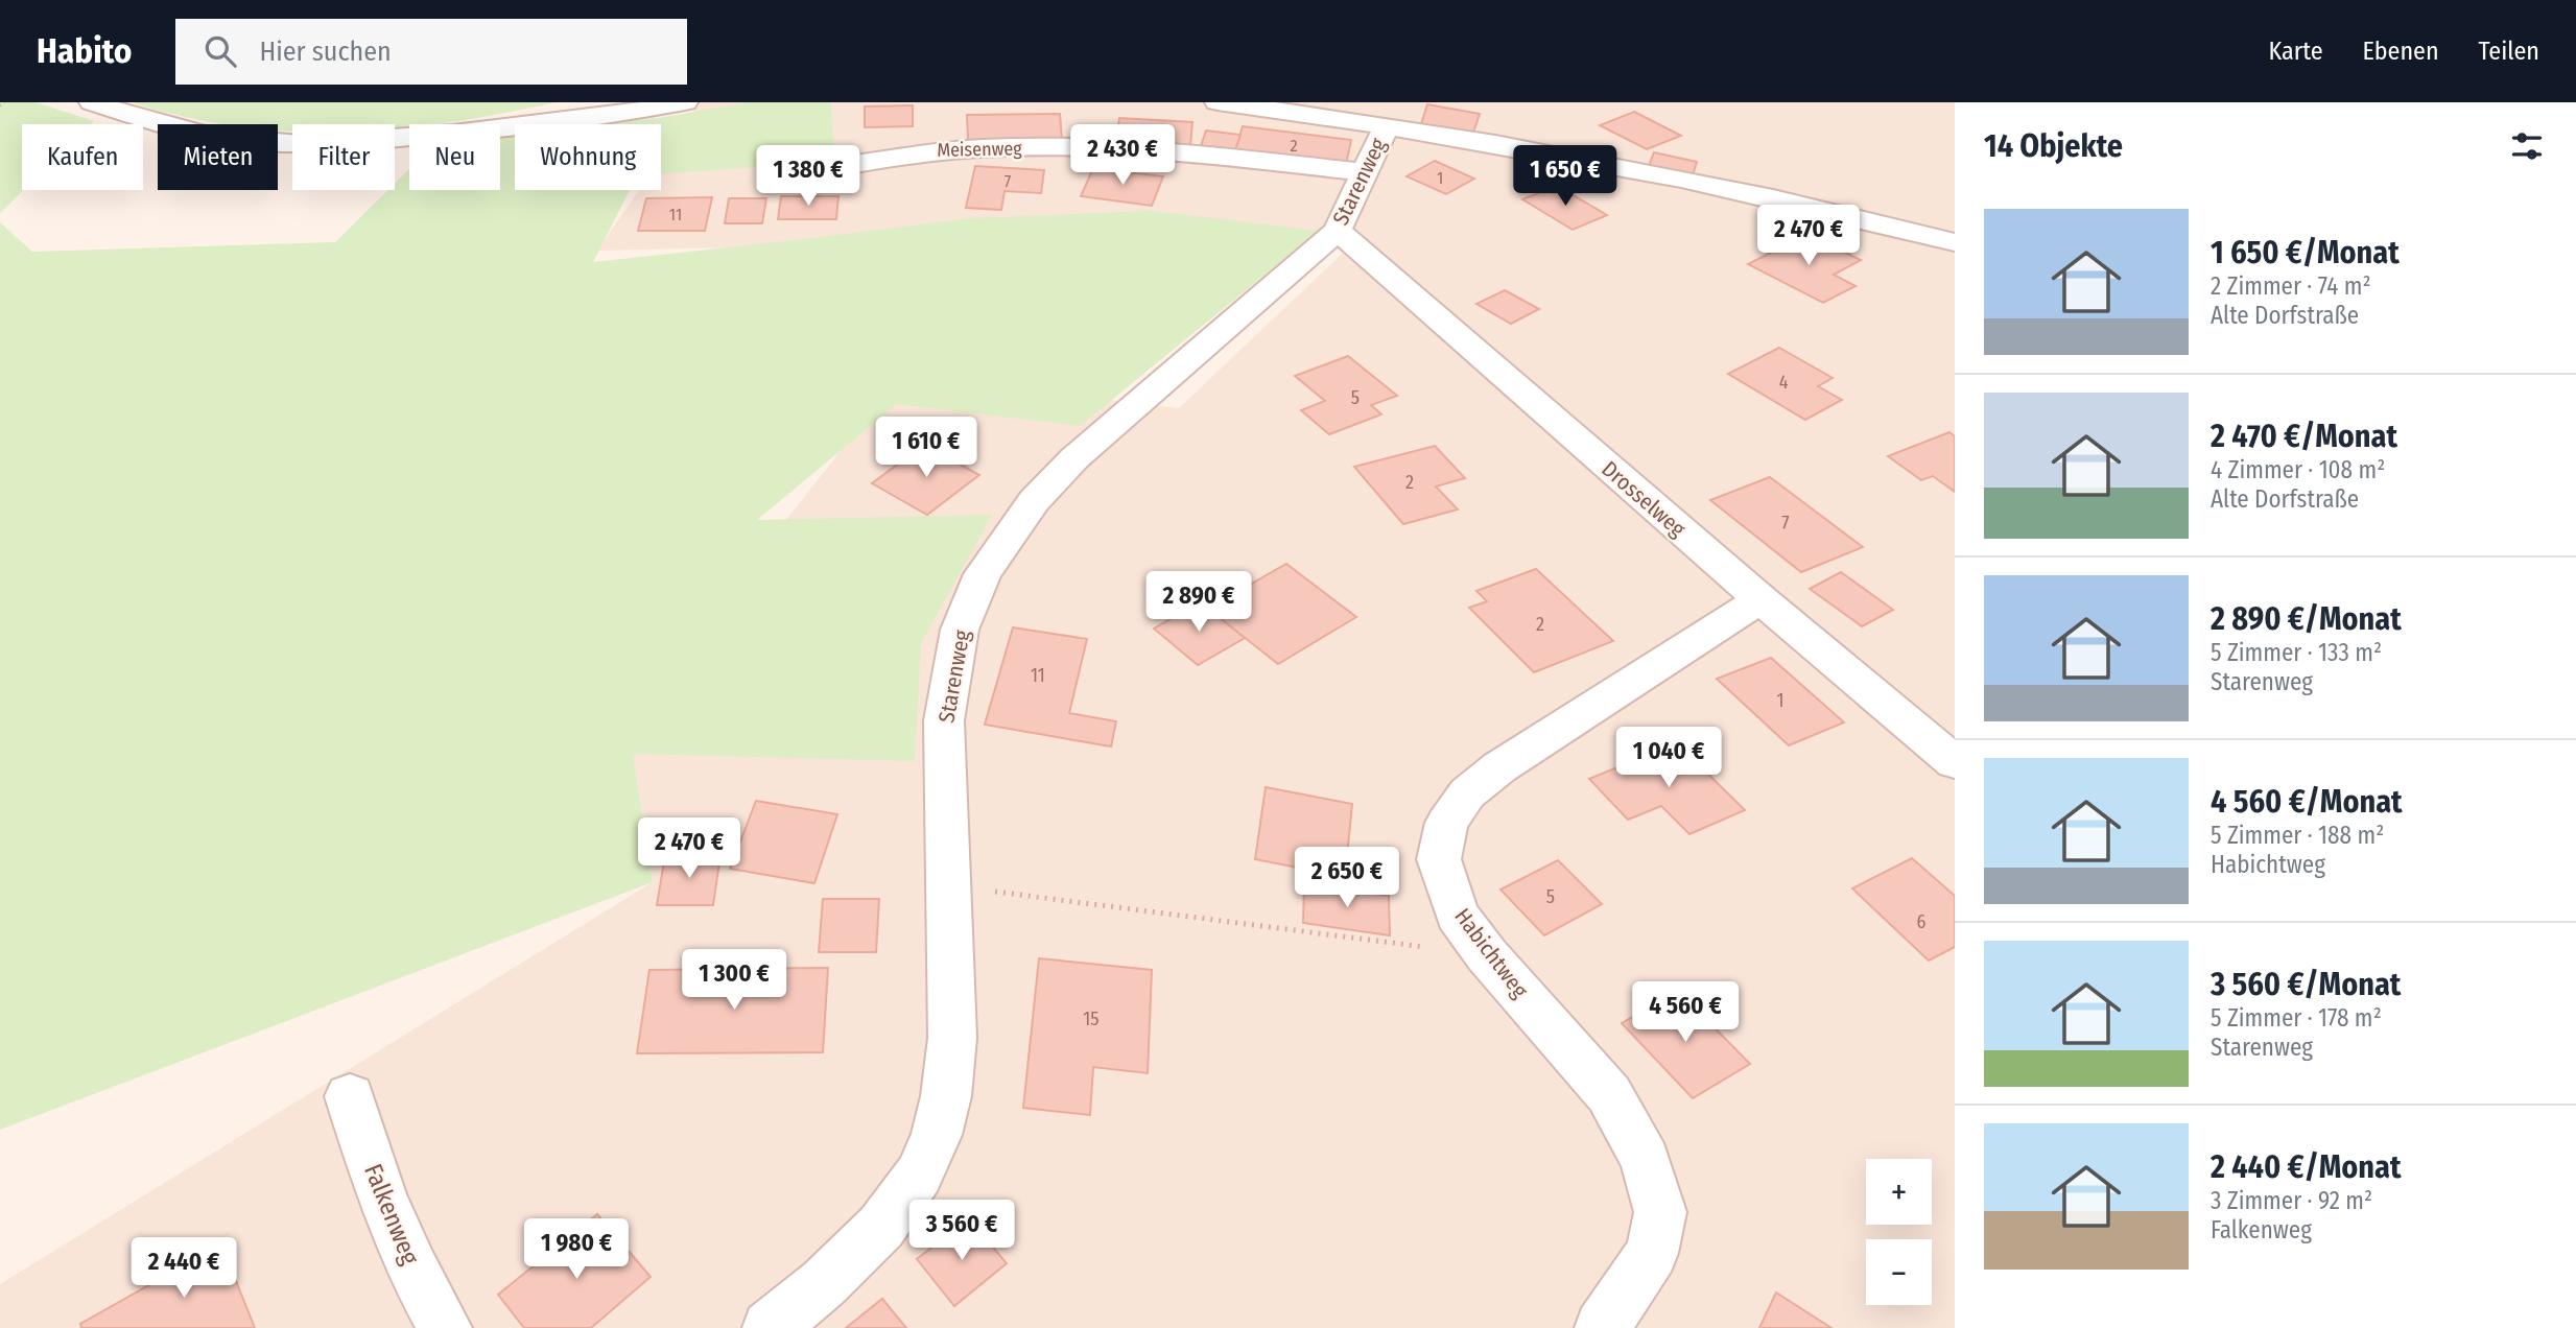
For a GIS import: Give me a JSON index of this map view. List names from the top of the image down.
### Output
{
  "streets": {
    "street": [
      "Meisenweg",
      "Starenweg",
      "Drosselweg",
      "Habichtweg",
      "Falkenweg"
    ]
  },
  "crossings": [
    ["Meisenweg", "Starenweg"],
    ["Starenweg", "Drosselweg"],
    ["Drosselweg", "Habichtweg"]
  ],
  "house_numbers": [
    "2",
    "1",
    "7",
    "11",
    "4",
    "5",
    "2",
    "7",
    "2",
    "11",
    "1",
    "5",
    "6",
    "15"
  ],
  "page": {
    "header": "Habito",
    "search": "Hier suchen",
    "nav": ["Karte", "Ebenen", "Teilen"],
    "heading": "14 Objekte",
    "price": [
      "2 430 €",
      "1 380 €",
      "1 650 €",
      "2 470 €",
      "1 610 €",
      "2 890 €",
      "1 040 €",
      "2 470 €",
      "2 650 €",
      "1 300 €",
      "4 560 €",
      "3 560 €",
      "1 980 €",
      "2 440 €"
    ],
    "chip": [
      "Kaufen",
      "Mieten",
      "Filter",
      "Neu",
      "Wohnung"
    ],
    "list": [
      {
        "name": "1 650 €/Monat",
        "note": "2 Zimmer · 74 m² · Alte Dorfstraße"
      },
      {
        "name": "2 470 €/Monat",
        "note": "4 Zimmer · 108 m² · Alte Dorfstraße"
      },
      {
        "name": "2 890 €/Monat",
        "note": "5 Zimmer · 133 m² · Starenweg"
      },
      {
        "name": "4 560 €/Monat",
        "note": "5 Zimmer · 188 m² · Habichtweg"
      },
      {
        "name": "3 560 €/Monat",
        "note": "5 Zimmer · 178 m² · Starenweg"
      },
      {
        "name": "2 440 €/Monat",
        "note": "3 Zimmer · 92 m² · Falkenweg"
      }
    ],
    "map_buttons": ["+", "−"]
  }
}
